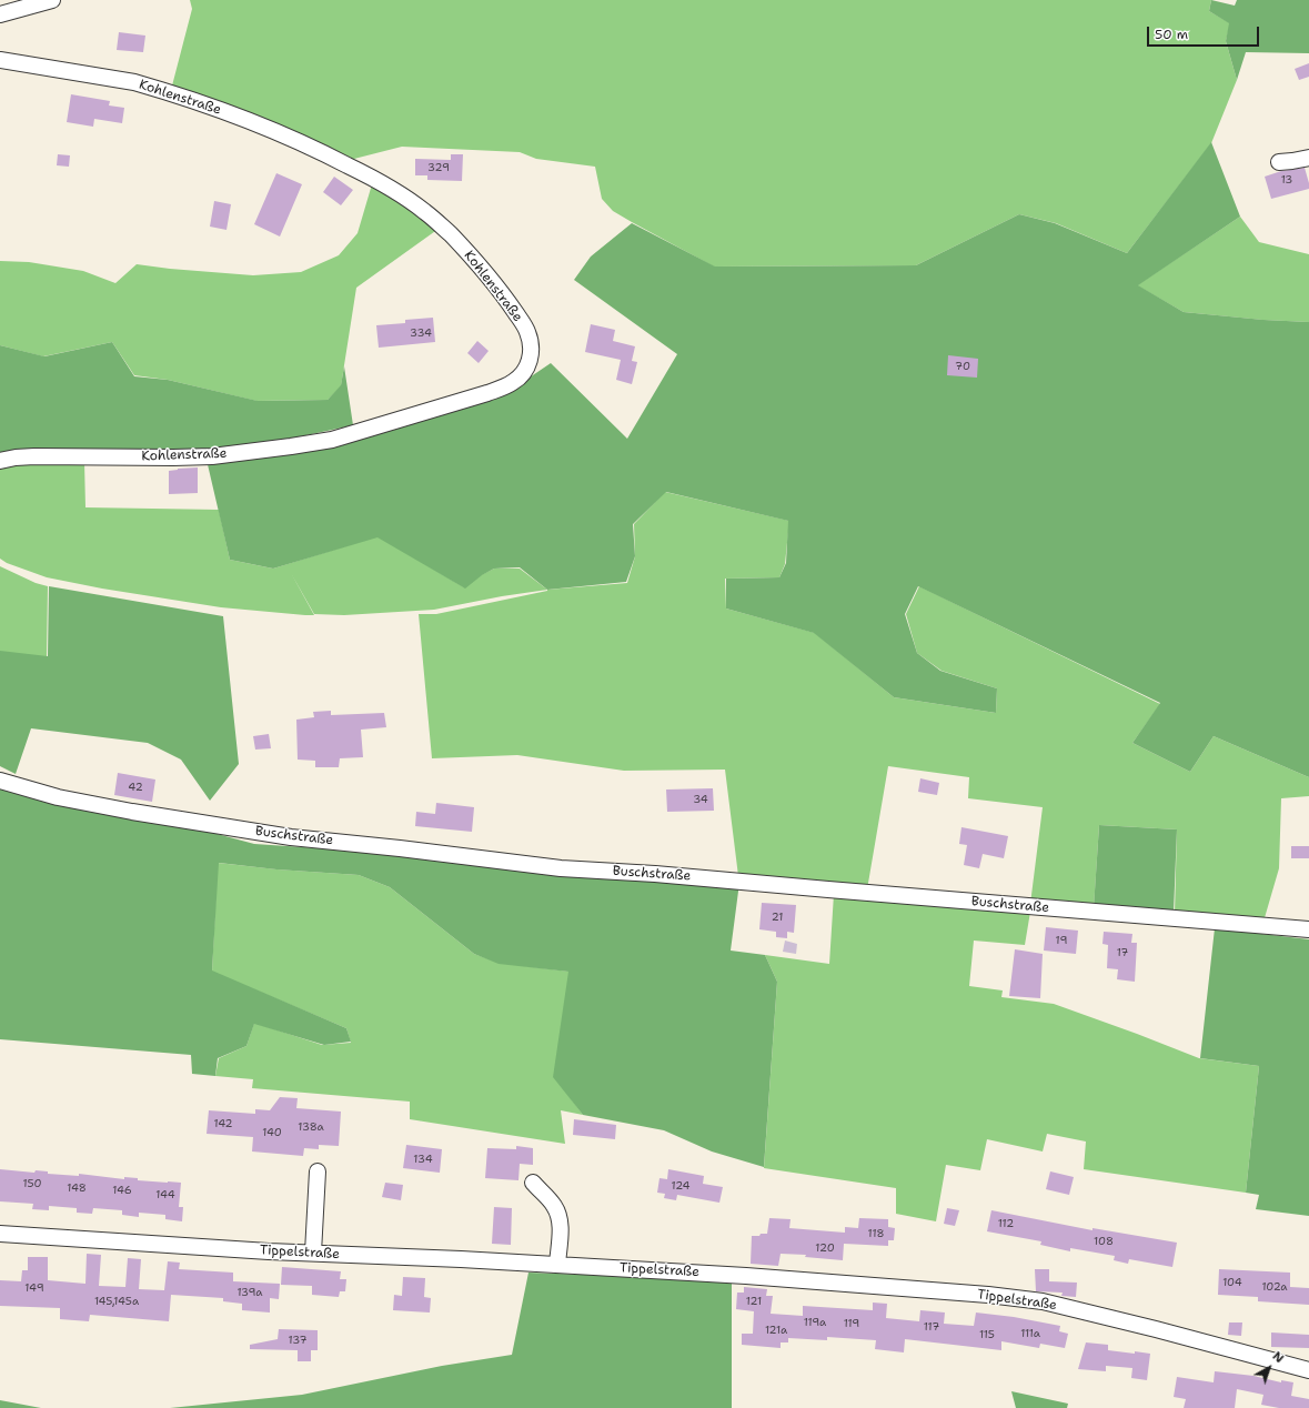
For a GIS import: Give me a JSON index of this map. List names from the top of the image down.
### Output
{
  "streets": {
    "street": ["Kohlenstraße", "Buschstraße", "Tippelstraße"]
  },
  "house_numbers": [
    "329",
    "13",
    "334",
    "70",
    "42",
    "34",
    "21",
    "19",
    "17",
    "142",
    "138a",
    "140",
    "134",
    "150",
    "124",
    "148",
    "146",
    "144",
    "112",
    "118",
    "108",
    "120",
    "104",
    "102a",
    "149",
    "139a",
    "145,145a",
    "121",
    "119a",
    "119",
    "117",
    "121a",
    "111a",
    "115",
    "137"
  ],
  "scale_bar": "50 m",
  "north": "top right"
}
